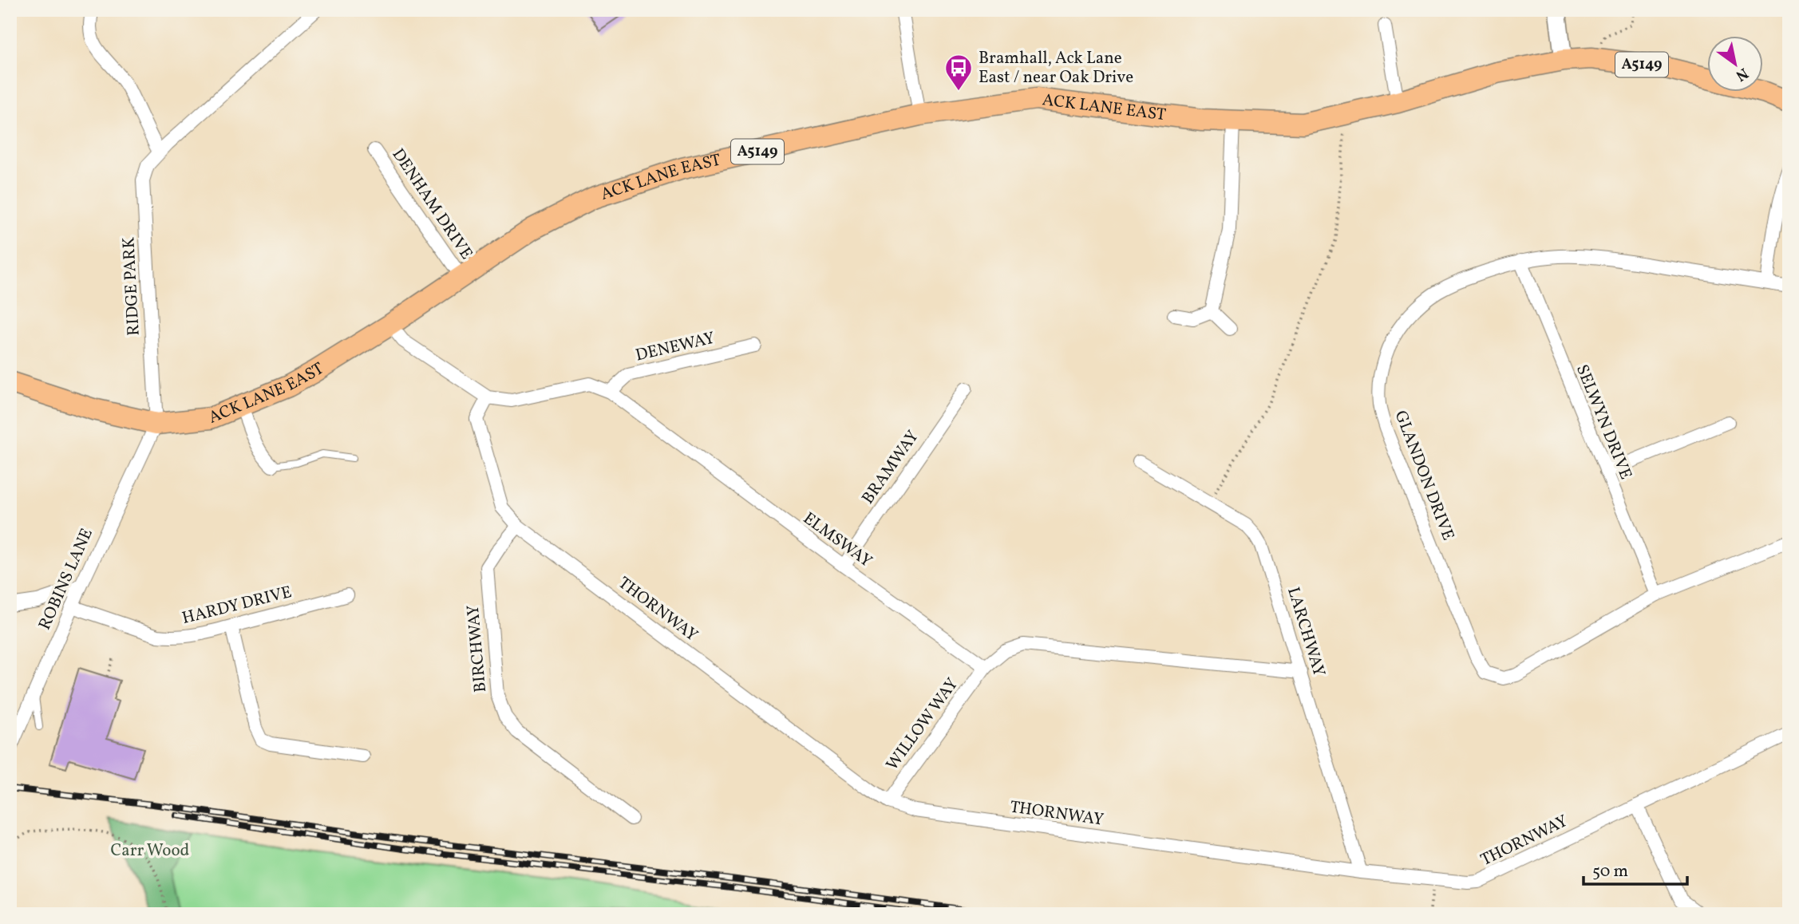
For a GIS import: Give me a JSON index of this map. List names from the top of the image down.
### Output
{
  "streets": {
    "main road": ["A5149", "ACK LANE EAST"],
    "street": [
      "DENHAM DRIVE",
      "RIDGE PARK",
      "DENEWAY",
      "SELWYN DRIVE",
      "BRAMWAY",
      "GLANDON DRIVE",
      "ELMSWAY",
      "ROBINS LANE",
      "HARDY DRIVE",
      "THORNWAY",
      "LARCHWAY",
      "BIRCHWAY",
      "WILLOW WAY"
    ]
  },
  "crossings": [
    ["A5149", "ACK LANE EAST"],
    ["ACK LANE EAST", "DENHAM DRIVE"],
    ["ACK LANE EAST", "RIDGE PARK"],
    ["ACK LANE EAST", "ELMSWAY"],
    ["ACK LANE EAST", "ROBINS LANE"],
    ["RIDGE PARK", "ROBINS LANE"],
    ["DENEWAY", "ELMSWAY"],
    ["SELWYN DRIVE", "GLANDON DRIVE"],
    ["BRAMWAY", "ELMSWAY"],
    ["ELMSWAY", "THORNWAY"],
    ["ELMSWAY", "WILLOW WAY"],
    ["ROBINS LANE", "HARDY DRIVE"],
    ["THORNWAY", "LARCHWAY"],
    ["THORNWAY", "BIRCHWAY"],
    ["THORNWAY", "WILLOW WAY"]
  ],
  "parks": ["Carr Wood"],
  "places": {
    "bus stop": ["Bramhall, Ack Lane East / near Oak Drive"]
  },
  "scale_bar": "50 m",
  "north": "bottom right"
}
